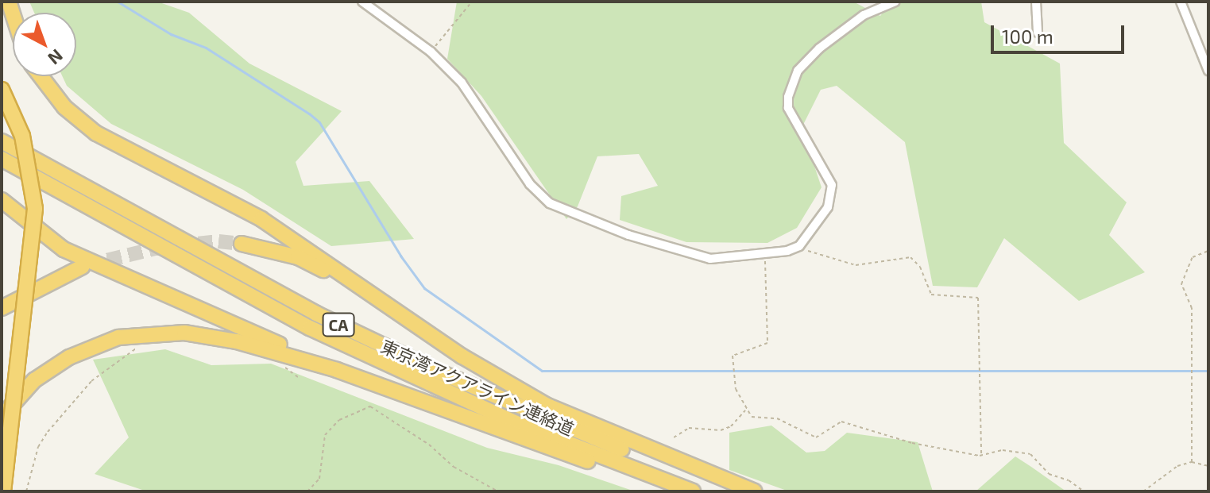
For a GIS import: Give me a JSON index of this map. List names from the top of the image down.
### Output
{
  "streets": {
    "highway": ["CA", "東京湾アクアライン連絡道"]
  },
  "scale_bar": "100 m",
  "north": "bottom right"
}
